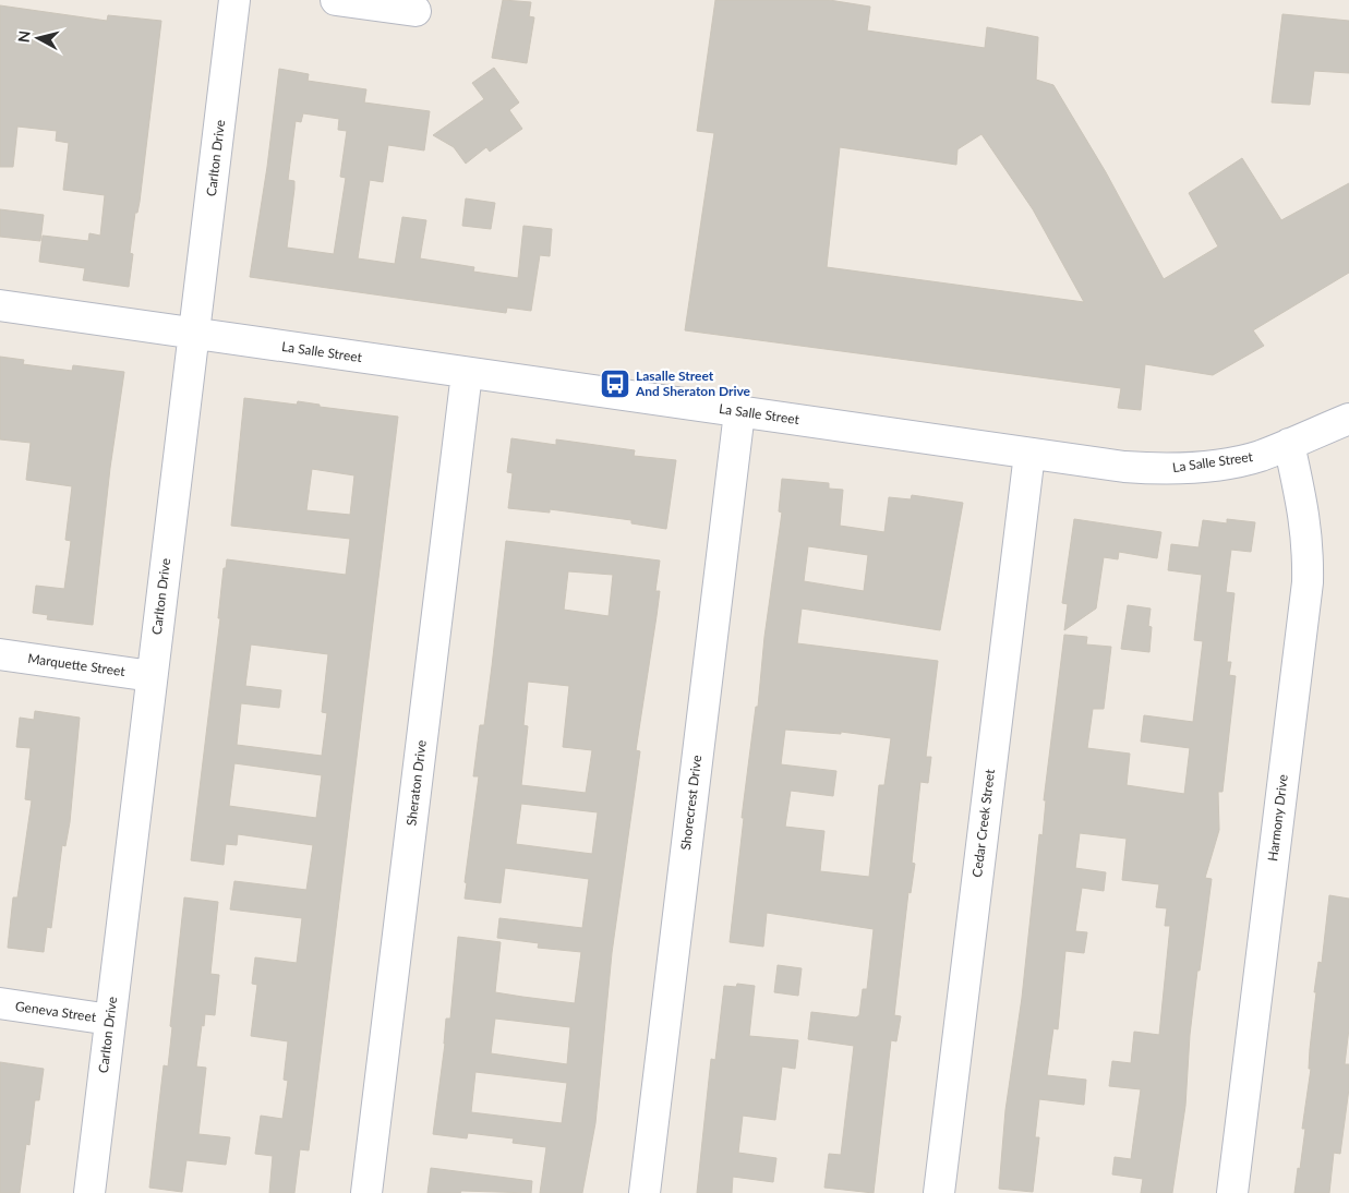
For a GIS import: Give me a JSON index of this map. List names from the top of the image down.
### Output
{
  "streets": {
    "street": [
      "Carlton Drive",
      "La Salle Street",
      "Marquette Street",
      "Sheraton Drive",
      "Shorecrest Drive",
      "Harmony Drive",
      "Cedar Creek Street",
      "Geneva Street"
    ]
  },
  "crossings": [
    ["Carlton Drive", "La Salle Street"],
    ["Carlton Drive", "Marquette Street"],
    ["Carlton Drive", "Geneva Street"],
    ["La Salle Street", "Sheraton Drive"],
    ["La Salle Street", "Shorecrest Drive"],
    ["La Salle Street", "Harmony Drive"],
    ["La Salle Street", "Cedar Creek Street"]
  ],
  "places": {
    "bus stop": ["Lasalle Street And Sheraton Drive"]
  },
  "north": "left"
}
